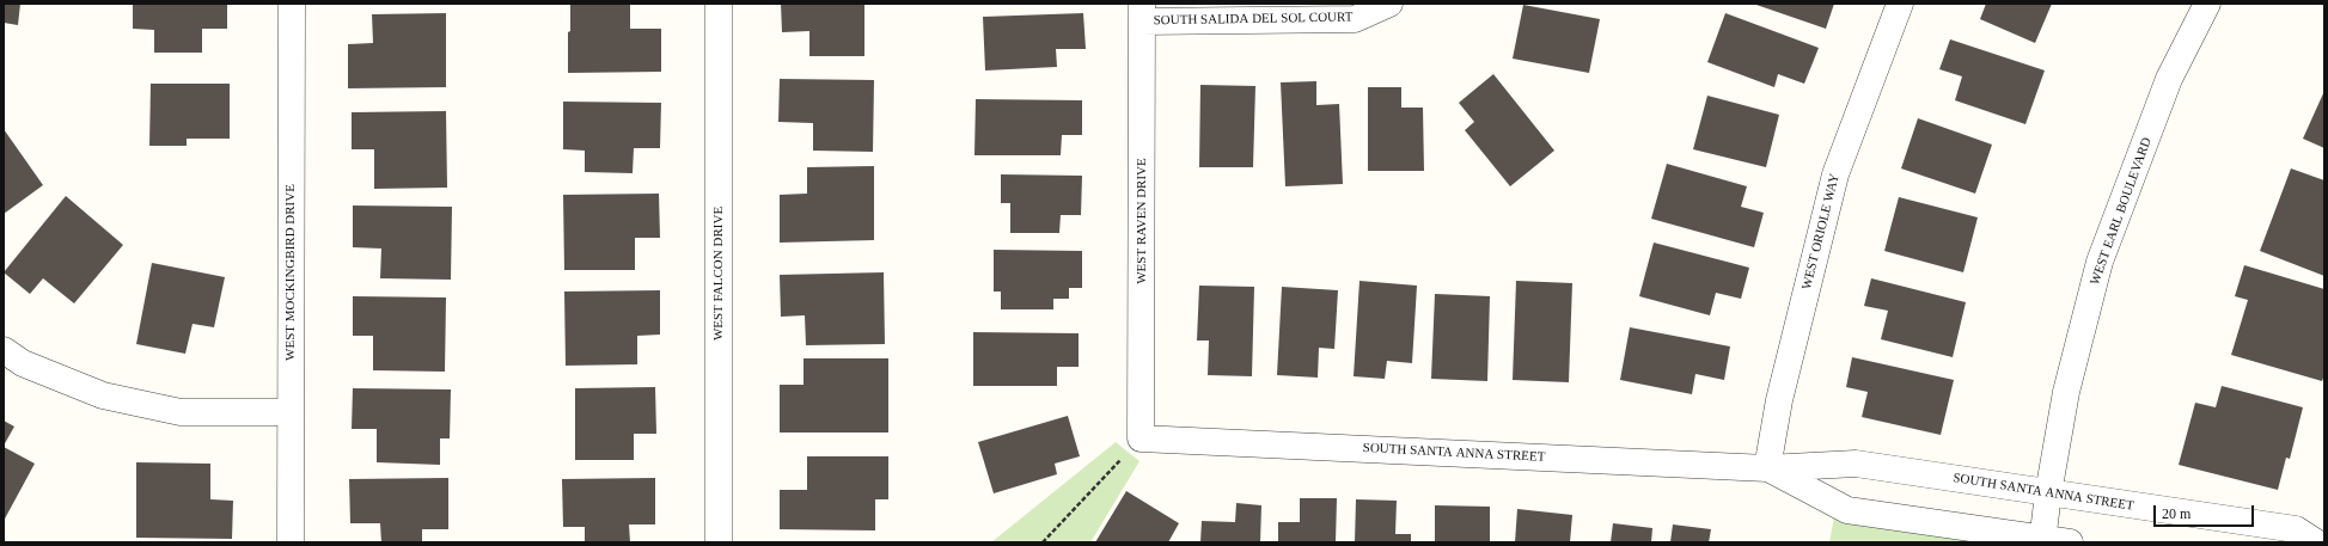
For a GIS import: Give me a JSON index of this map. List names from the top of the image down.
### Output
{
  "streets": {
    "street": [
      "SOUTH SALIDA DEL SOL COURT",
      "WEST EARL BOULEVARD",
      "WEST RAVEN DRIVE",
      "WEST ORIOLE WAY",
      "WEST MOCKINGBIRD DRIVE",
      "WEST FALCON DRIVE",
      "SOUTH SANTA ANNA STREET"
    ]
  },
  "crossings": [
    ["SOUTH SALIDA DEL SOL COURT", "WEST RAVEN DRIVE"],
    ["WEST EARL BOULEVARD", "SOUTH SANTA ANNA STREET"],
    ["WEST RAVEN DRIVE", "SOUTH SANTA ANNA STREET"],
    ["WEST ORIOLE WAY", "SOUTH SANTA ANNA STREET"]
  ],
  "scale_bar": "20 m"
}
